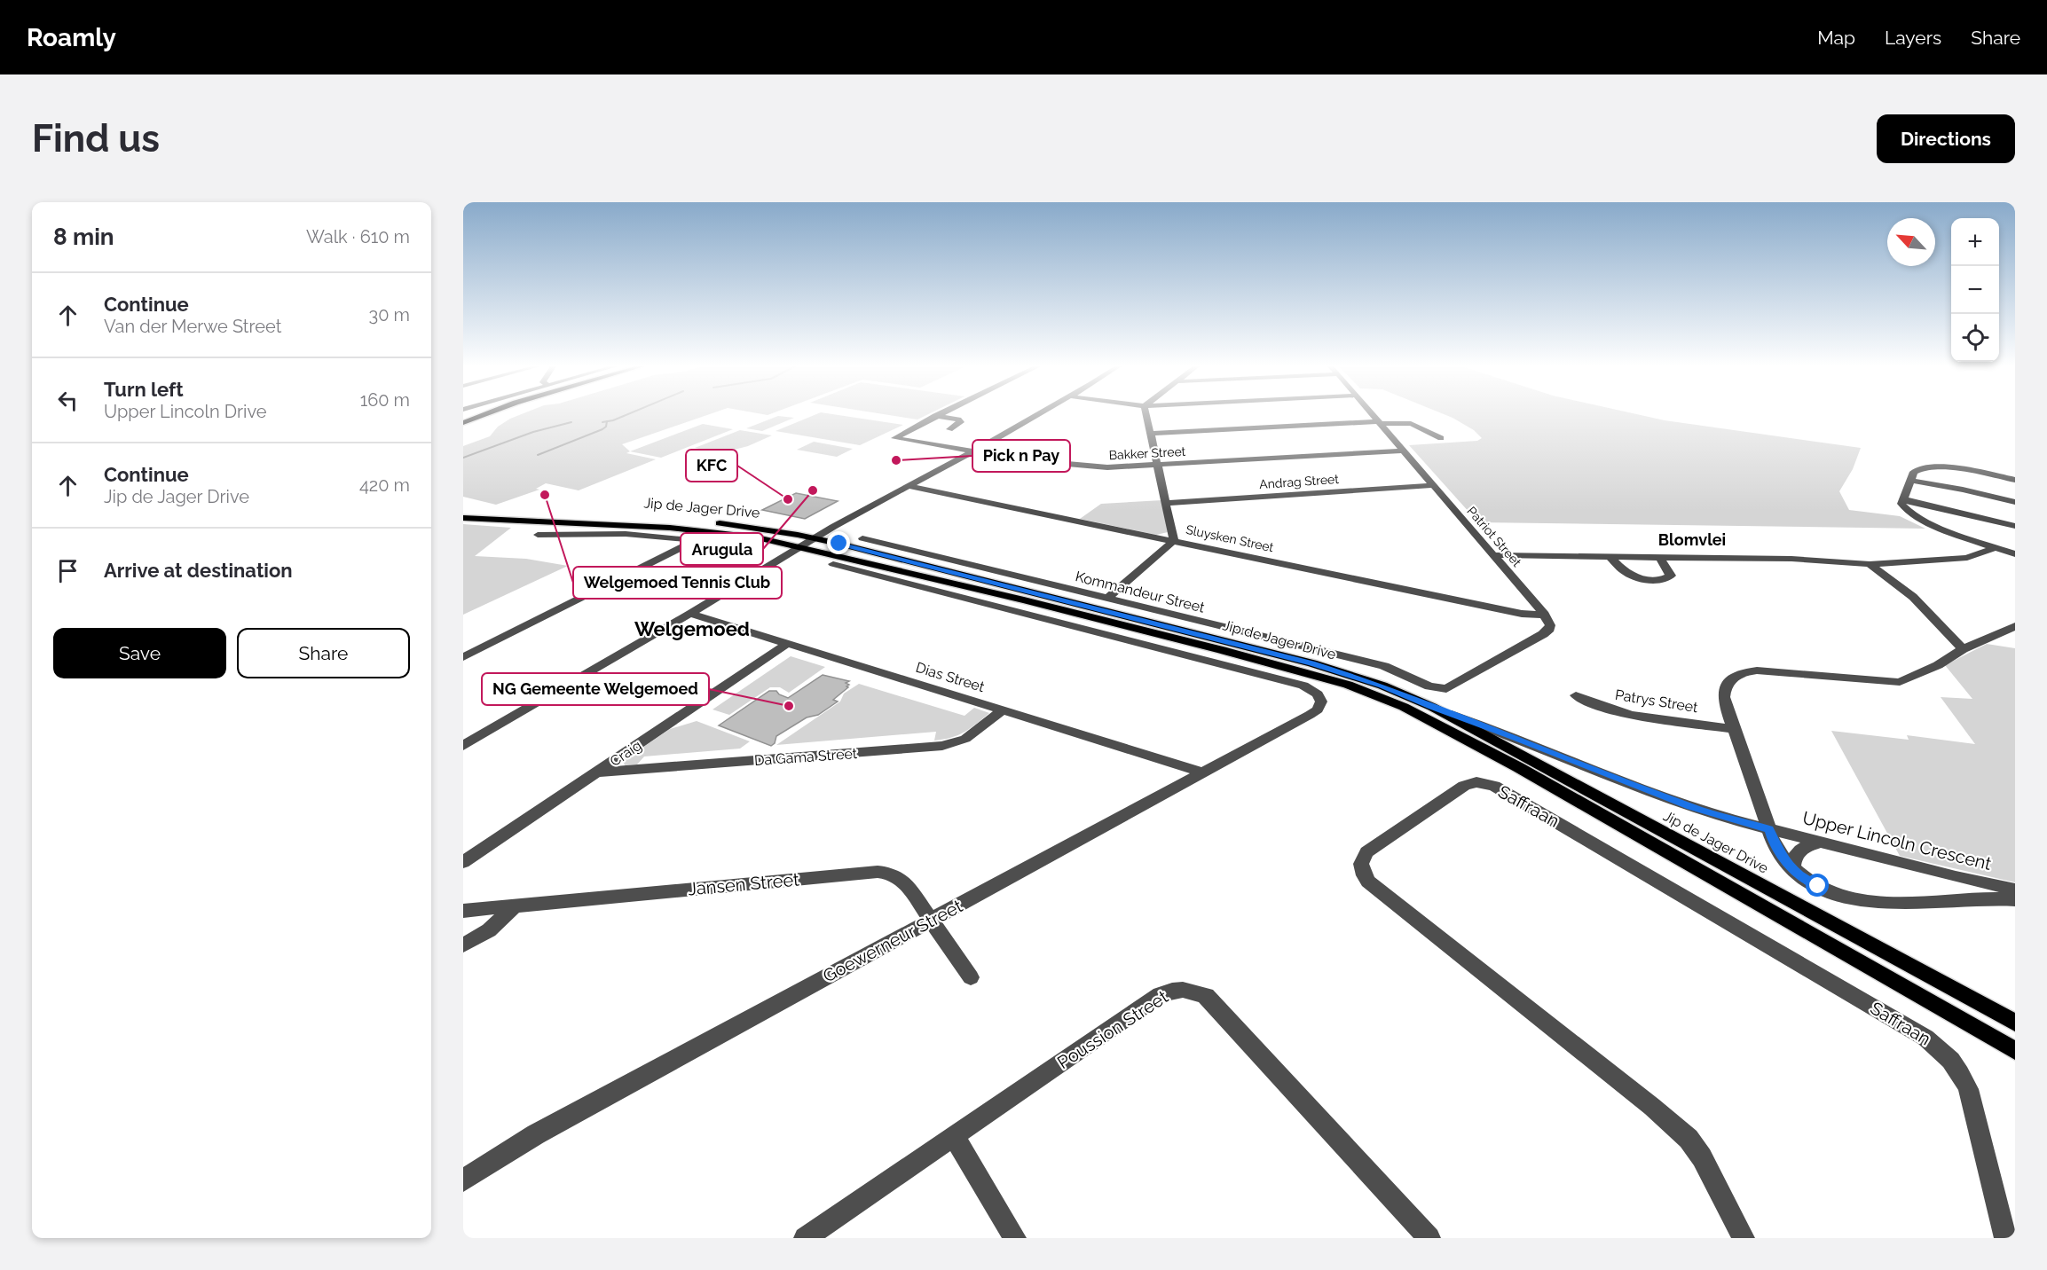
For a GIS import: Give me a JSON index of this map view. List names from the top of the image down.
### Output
{
  "streets": {
    "main road": ["Jip de Jager Drive"],
    "street": [
      "Bakker Street",
      "Andrag Street",
      "Patriot Street",
      "Sluysken Street",
      "Kommandeur Street",
      "Dias Street",
      "Patrys Street",
      "Craig",
      "Da Gama Street",
      "Saffraan",
      "Upper Lincoln Crescent",
      "Jansen Street",
      "Goewerneur Street",
      "Poussion Street"
    ]
  },
  "crossings": [
    ["Bakker Street", "Patriot Street"],
    ["Andrag Street", "Patriot Street"],
    ["Jip de Jager Drive", "Upper Lincoln Crescent"],
    ["Patriot Street", "Sluysken Street"],
    ["Patriot Street", "Kommandeur Street"],
    ["Sluysken Street", "Kommandeur Street"],
    ["Dias Street", "Craig"],
    ["Dias Street", "Da Gama Street"],
    ["Dias Street", "Goewerneur Street"],
    ["Craig", "Da Gama Street"],
    ["Jansen Street", "Goewerneur Street"]
  ],
  "districts": ["Blomvlei", "Welgemoed"],
  "places": [
    "Pick n Pay",
    "Arugula",
    "Welgemoed Tennis Club",
    "KFC",
    "NG Gemeente Welgemoed"
  ],
  "north": "top left",
  "page": {
    "header": "Roamly",
    "nav": ["Map", "Layers", "Share"],
    "buttons": [
      "Directions",
      ["Save", "Share"]
    ],
    "title": "Find us",
    "heading": ["8 min", "Walk · 610 m"],
    "map_buttons": ["+", "−"],
    "list": [
      ["Continue", "Van der Merwe Street", "30 m"],
      ["Turn left", "Upper Lincoln Drive", "160 m"],
      ["Continue", "Jip de Jager Drive", "420 m"],
      "Arrive at destination"
    ]
  }
}
